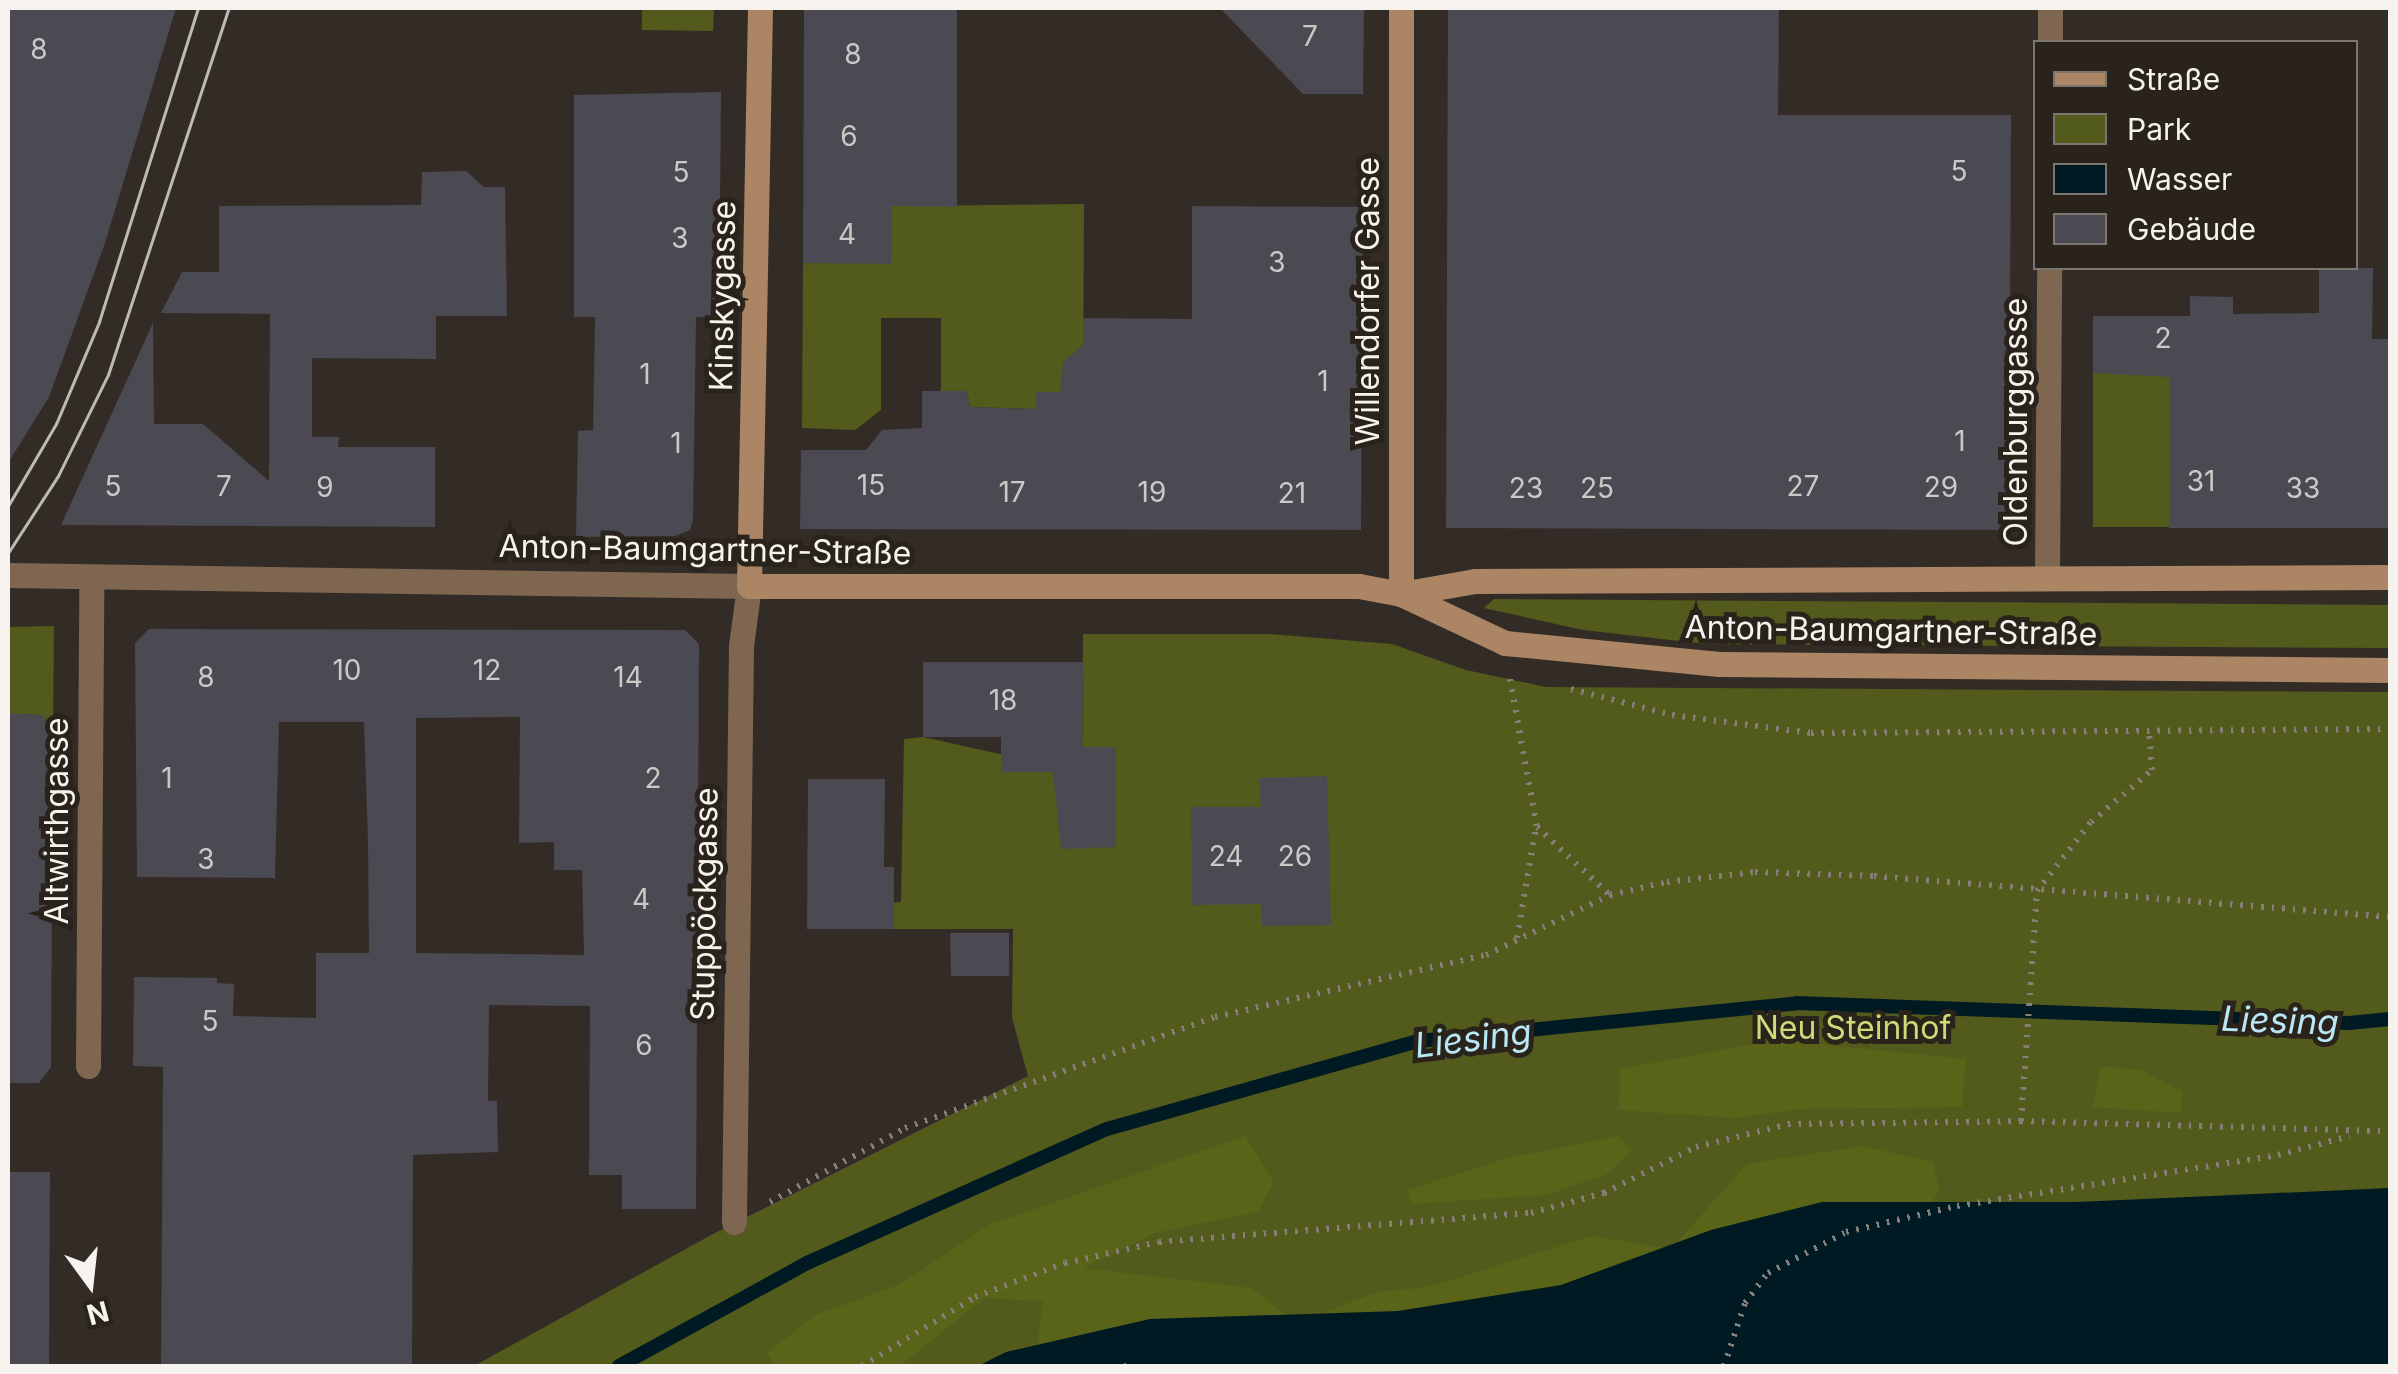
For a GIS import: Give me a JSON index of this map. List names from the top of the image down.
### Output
{
  "streets": {
    "main road": ["Kinskygasse", "Willendorfer Gasse", "Anton-Baumgartner-Straße"],
    "street": ["Oldenburggasse", "Altwirthgasse", "Stuppöckgasse"]
  },
  "crossings": [
    ["Kinskygasse", "Anton-Baumgartner-Straße"],
    ["Kinskygasse", "Stuppöckgasse"],
    ["Willendorfer Gasse", "Anton-Baumgartner-Straße"],
    ["Oldenburggasse", "Anton-Baumgartner-Straße"],
    ["Anton-Baumgartner-Straße", "Altwirthgasse"],
    ["Anton-Baumgartner-Straße", "Stuppöckgasse"]
  ],
  "water": ["Liesing"],
  "parks": ["Neu Steinhof"],
  "house_numbers": [
    "7",
    "8",
    "8",
    "6",
    "5",
    "5",
    "4",
    "3",
    "3",
    "2",
    "1",
    "1",
    "1",
    "1",
    "31",
    "15",
    "5",
    "7",
    "27",
    "9",
    "29",
    "23",
    "25",
    "33",
    "17",
    "19",
    "21",
    "10",
    "12",
    "8",
    "14",
    "18",
    "1",
    "2",
    "24",
    "26",
    "3",
    "4",
    "5",
    "6"
  ],
  "legend": [
    "Straße",
    "Park",
    "Wasser",
    "Gebäude"
  ],
  "north": "bottom"
}
